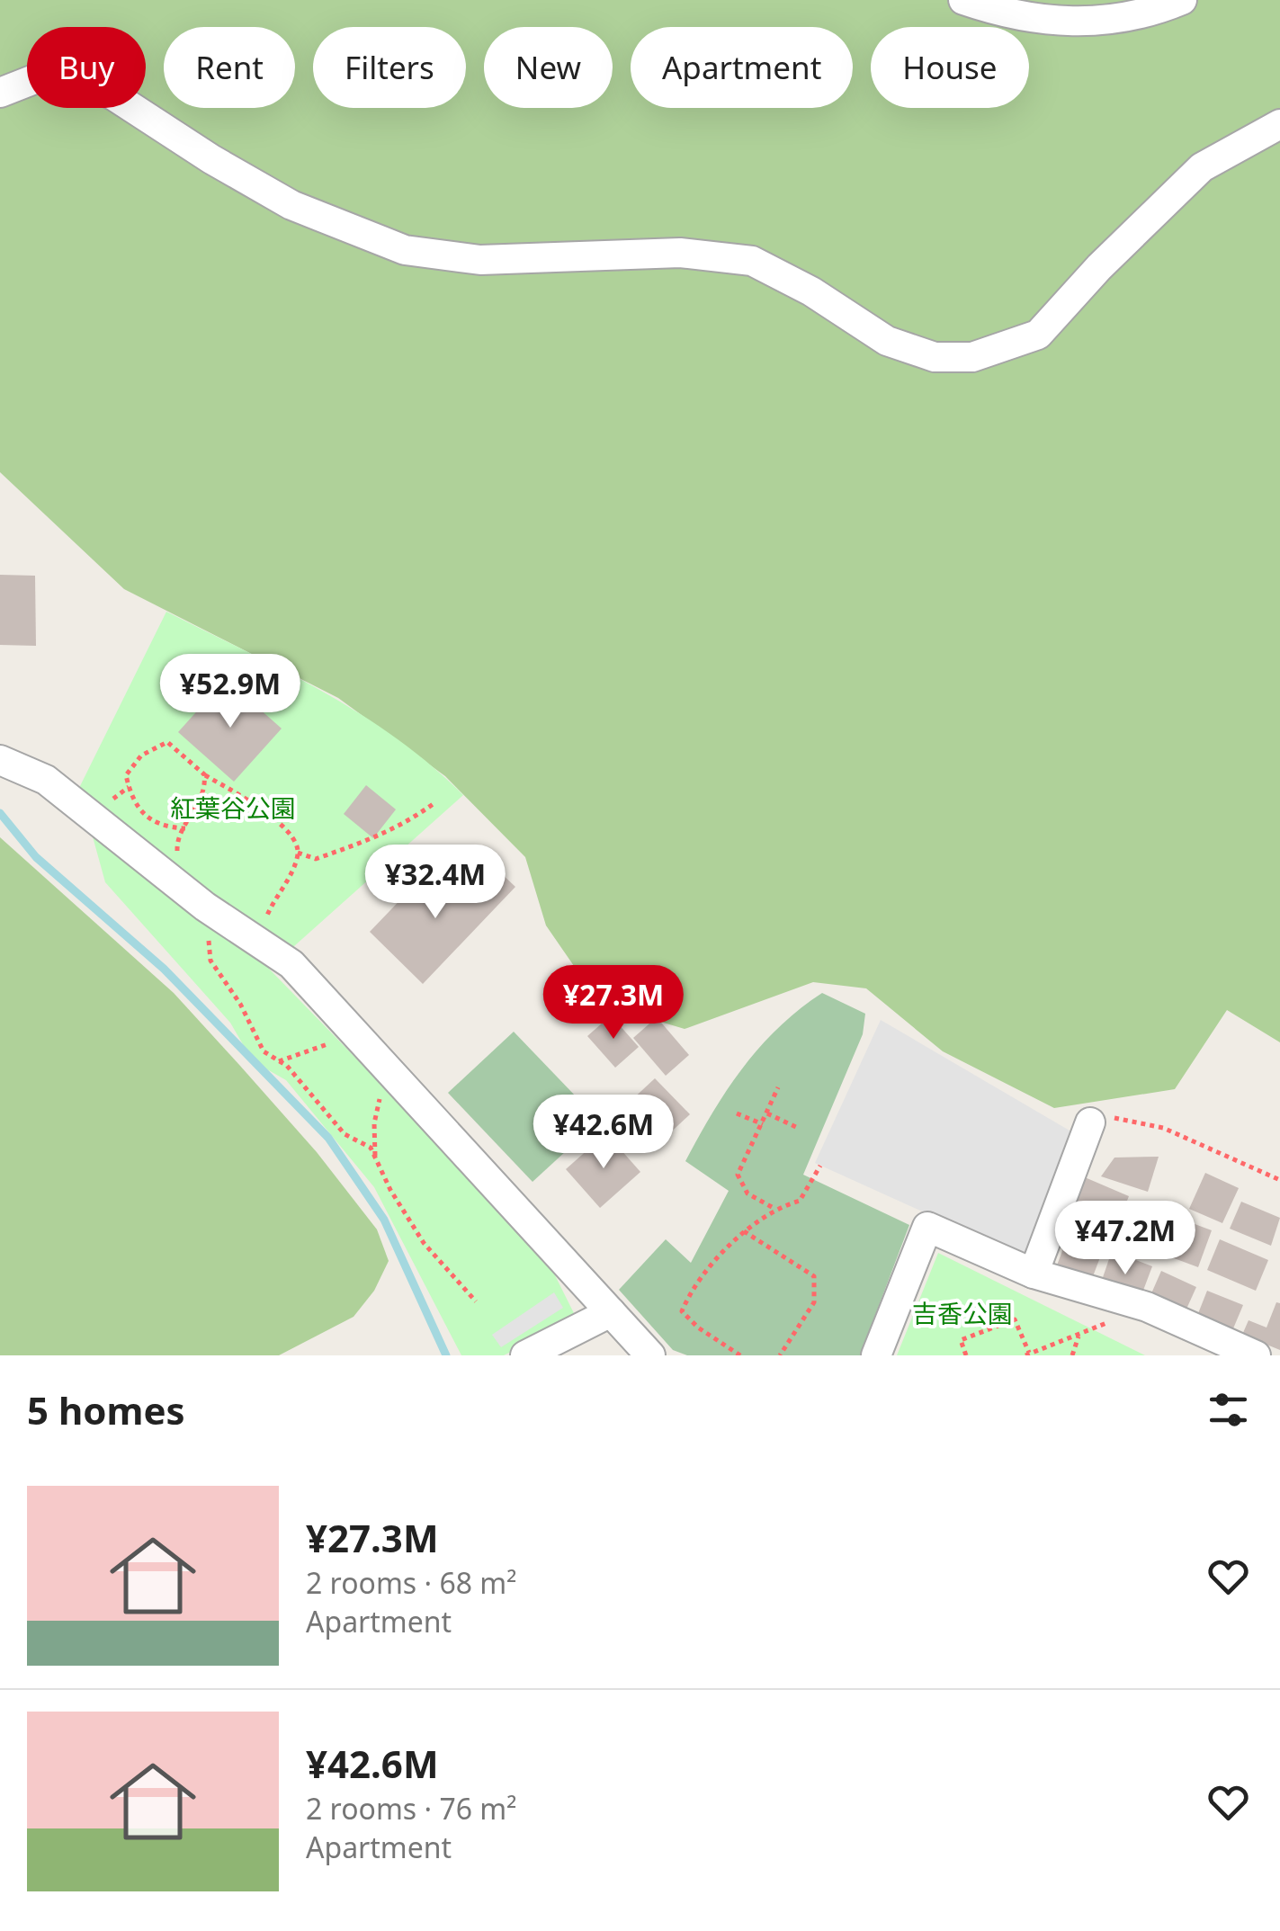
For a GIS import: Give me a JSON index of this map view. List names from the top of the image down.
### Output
{
  "parks": ["紅葉谷公園", "吉香公園"],
  "page": {
    "chip": [
      "Buy",
      "Rent",
      "Filters",
      "New",
      "Apartment",
      "House"
    ],
    "price": [
      "¥52.9M",
      "¥32.4M",
      "¥27.3M",
      "¥42.6M",
      "¥47.2M"
    ],
    "heading": "5 homes",
    "list": [
      {
        "name": "¥27.3M",
        "note": "2 rooms · 68 m² · Apartment"
      },
      {
        "name": "¥42.6M",
        "note": "2 rooms · 76 m² · Apartment"
      }
    ]
  }
}
